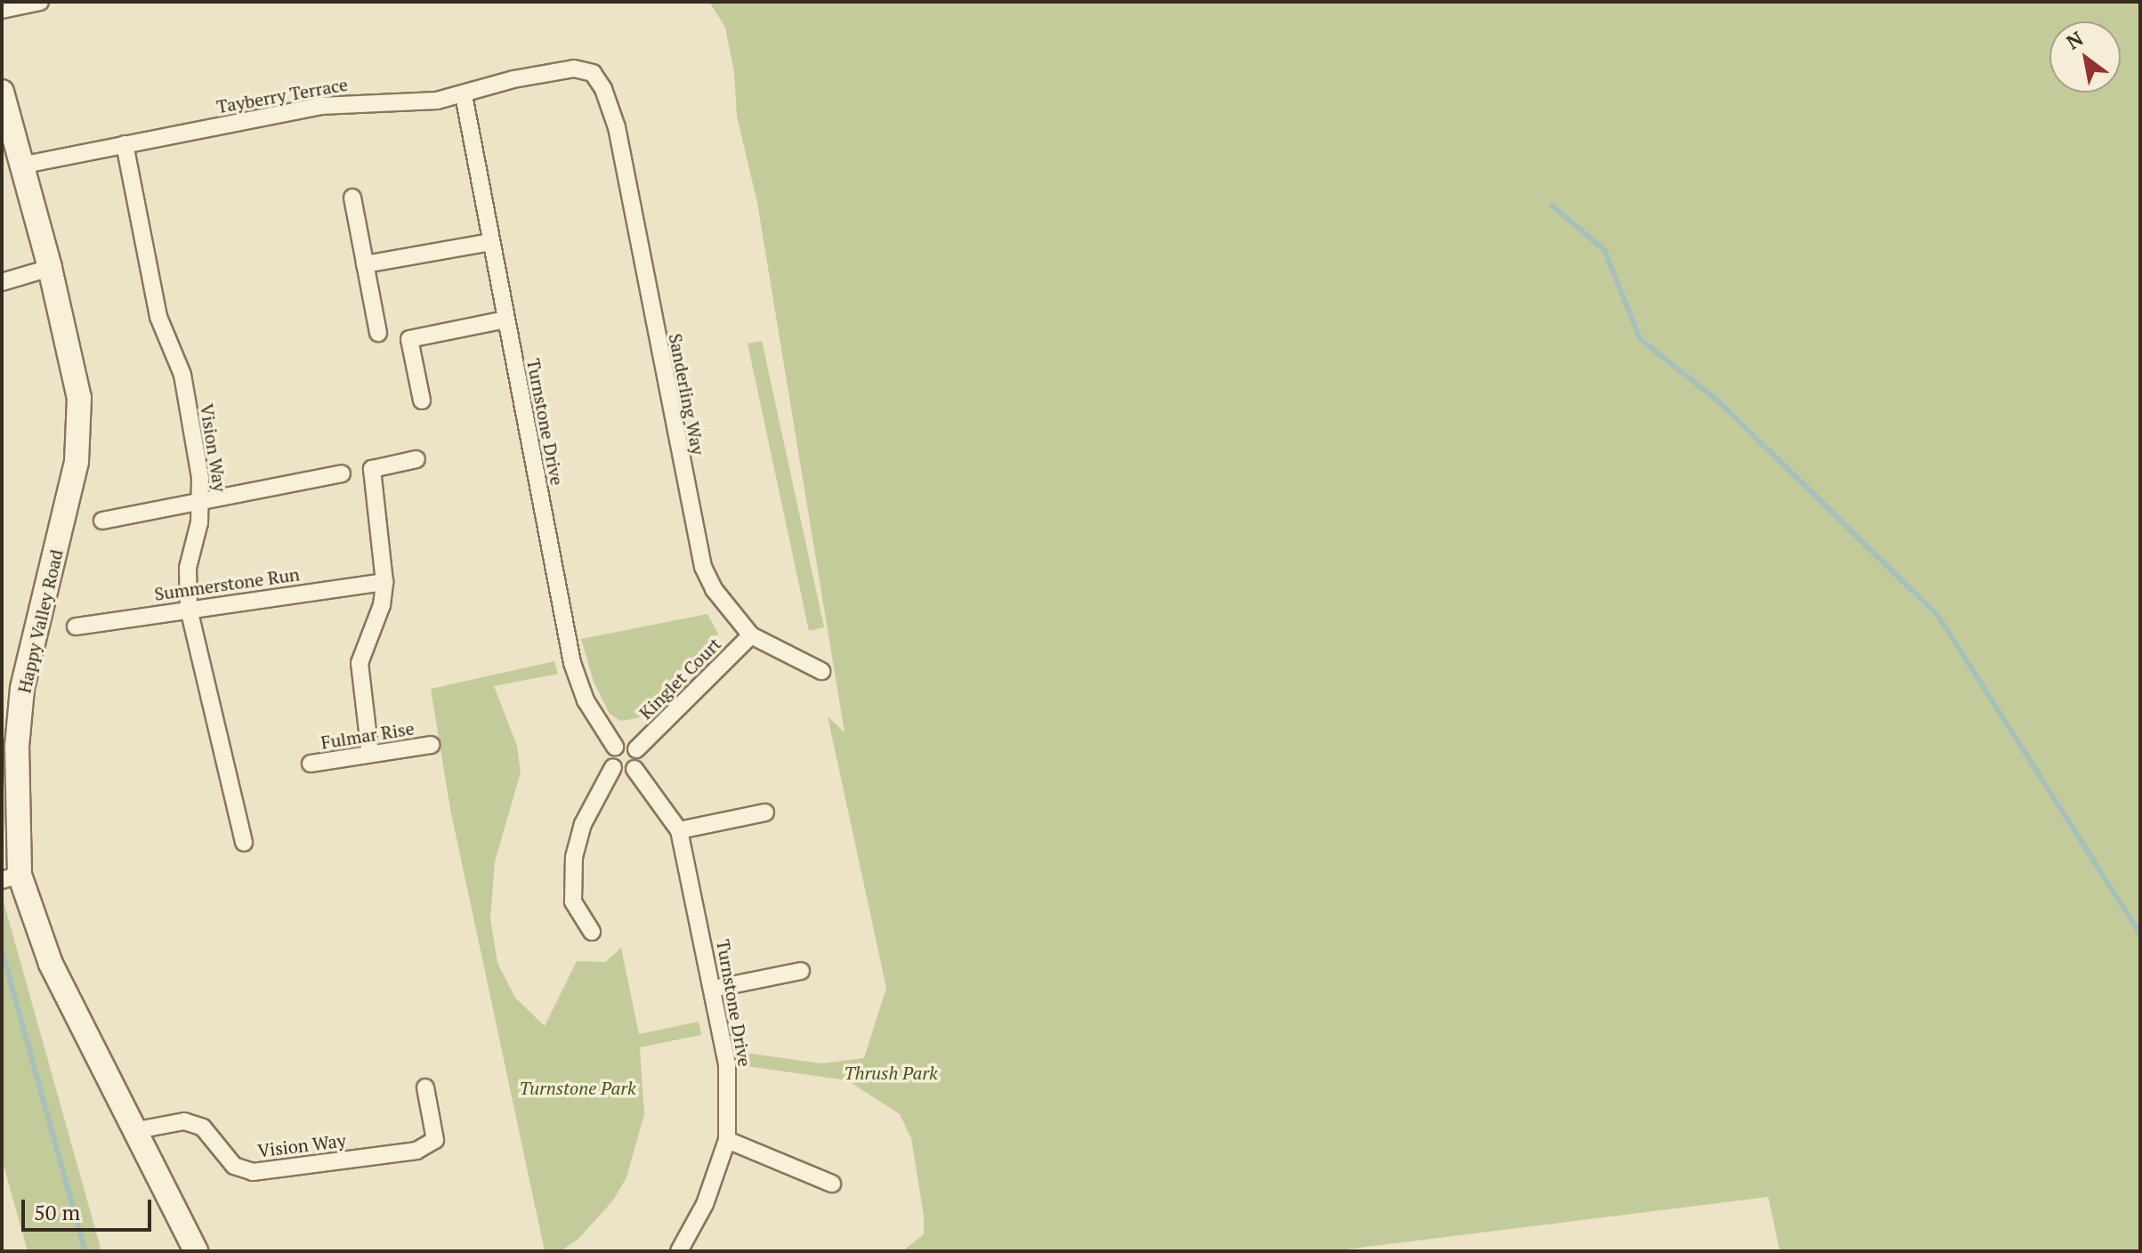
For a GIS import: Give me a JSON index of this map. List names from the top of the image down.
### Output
{
  "streets": {
    "main road": ["Happy Valley Road"],
    "street": [
      "Tayberry Terrace",
      "Sanderling Way",
      "Turnstone Drive",
      "Vision Way",
      "Summerstone Run",
      "Kinglet Court",
      "Fulmar Rise"
    ]
  },
  "crossings": [
    ["Tayberry Terrace", "Sanderling Way"],
    ["Tayberry Terrace", "Turnstone Drive"],
    ["Tayberry Terrace", "Vision Way"],
    ["Tayberry Terrace", "Happy Valley Road"],
    ["Sanderling Way", "Kinglet Court"],
    ["Turnstone Drive", "Kinglet Court"],
    ["Vision Way", "Summerstone Run"],
    ["Vision Way", "Happy Valley Road"]
  ],
  "parks": ["Thrush Park", "Turnstone Park"],
  "scale_bar": "50 m",
  "north": "top left"
}
